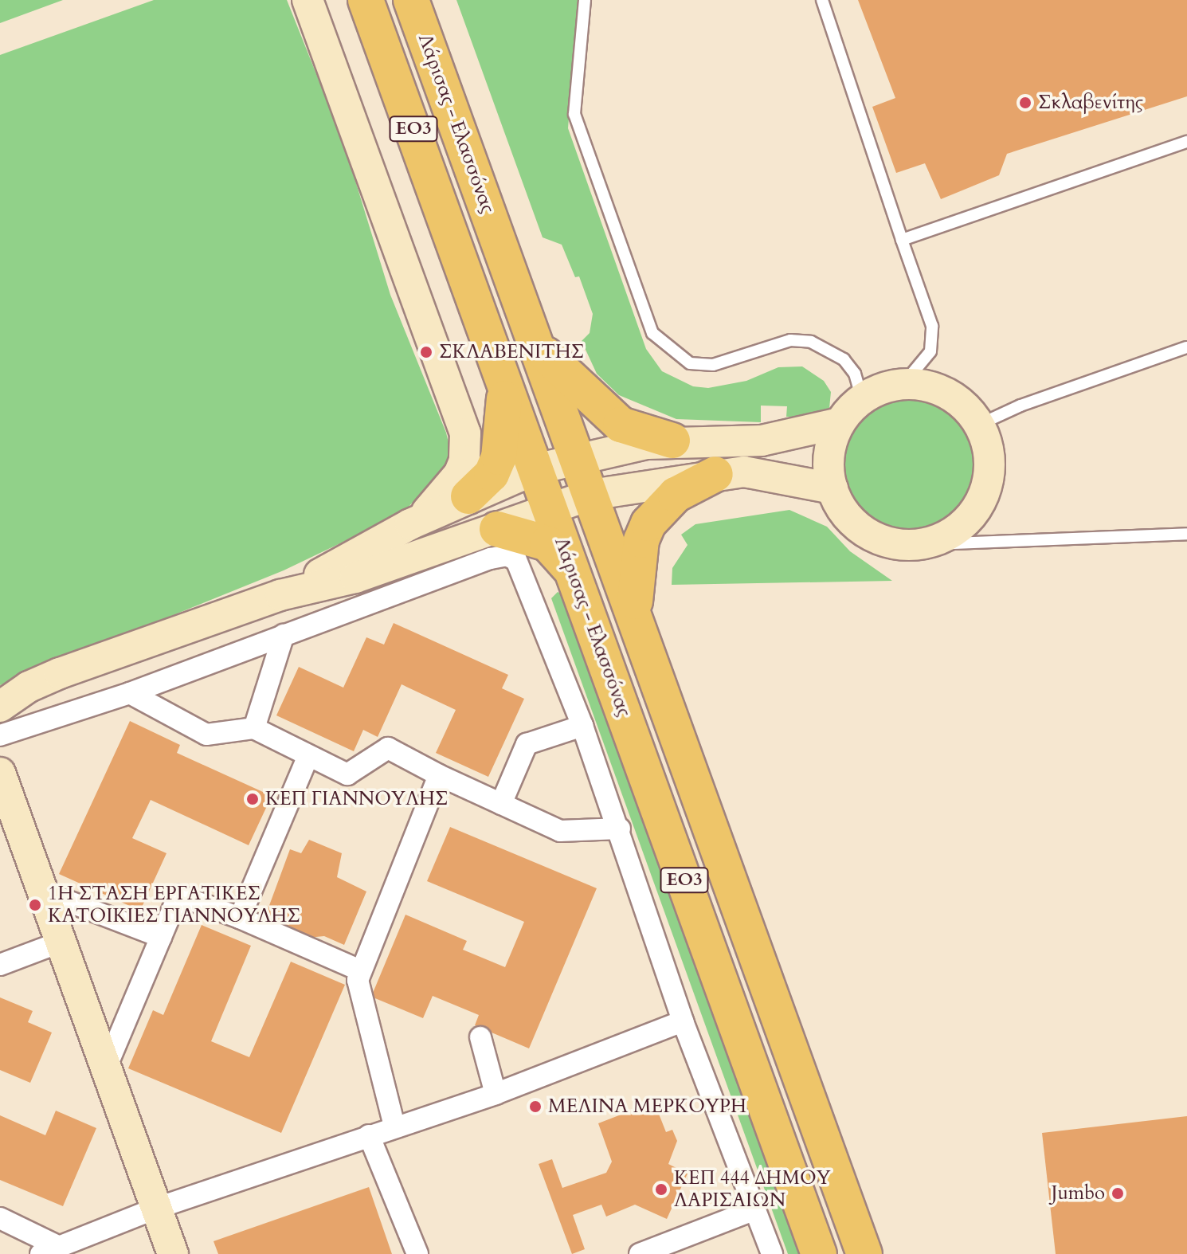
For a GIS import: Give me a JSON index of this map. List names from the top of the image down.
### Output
{
  "streets": {
    "highway": ["Λάρισας - Ελασσόνας", "ΕΟ3"]
  },
  "places": [
    "Σκλαβενίτης",
    "ΣΚΛΑΒΕΝΙΤΗΣ",
    "ΚΕΠ ΓΙΑΝΝΟΥΛΗΣ",
    "1Η ΣΤΑΣΗ ΕΡΓΑΤΙΚΕΣ ΚΑΤΟΙΚΙΕΣ ΓΙΑΝΝΟΥΛΗΣ",
    "ΜΕΛΙΝΑ ΜΕΡΚΟΥΡΗ",
    "ΚΕΠ 444 ΔΗΜΟΥ ΛΑΡΙΣΑΙΩΝ",
    "Jumbo"
  ]
}
